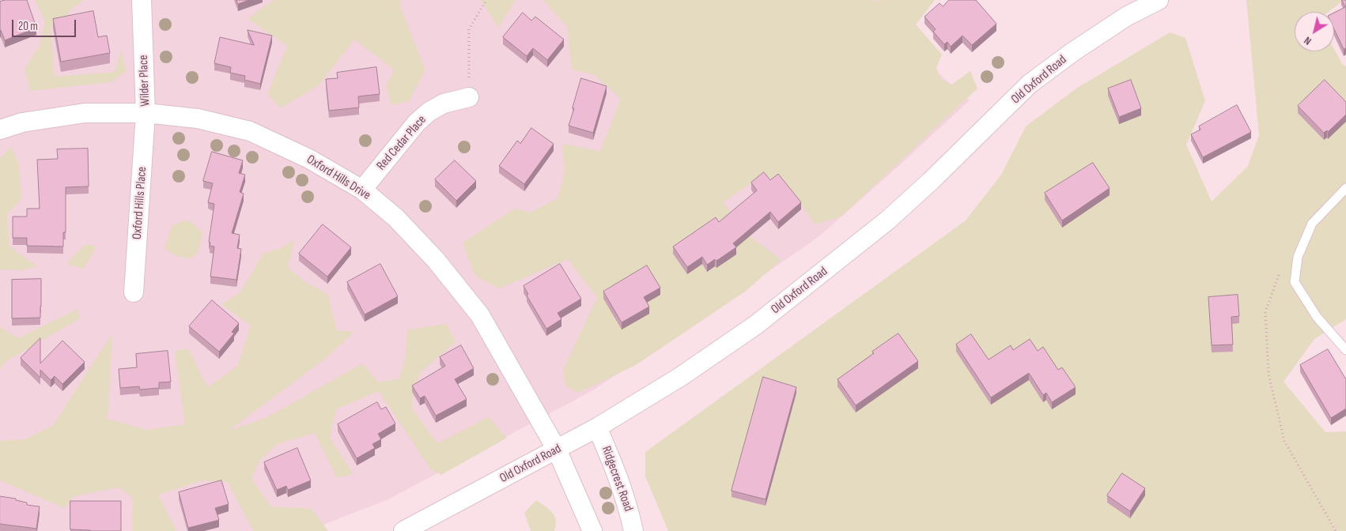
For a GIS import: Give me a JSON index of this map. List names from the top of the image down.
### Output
{
  "streets": {
    "street": [
      "Old Oxford Road",
      "Wilder Place",
      "Red Cedar Place",
      "Oxford Hills Drive",
      "Oxford Hills Place",
      "Ridgecrest Road"
    ]
  },
  "crossings": [
    ["Old Oxford Road", "Oxford Hills Drive"],
    ["Old Oxford Road", "Ridgecrest Road"],
    ["Wilder Place", "Oxford Hills Drive"],
    ["Wilder Place", "Oxford Hills Place"],
    ["Red Cedar Place", "Oxford Hills Drive"],
    ["Oxford Hills Drive", "Oxford Hills Place"]
  ],
  "scale_bar": "20 m",
  "north": "bottom left"
}
